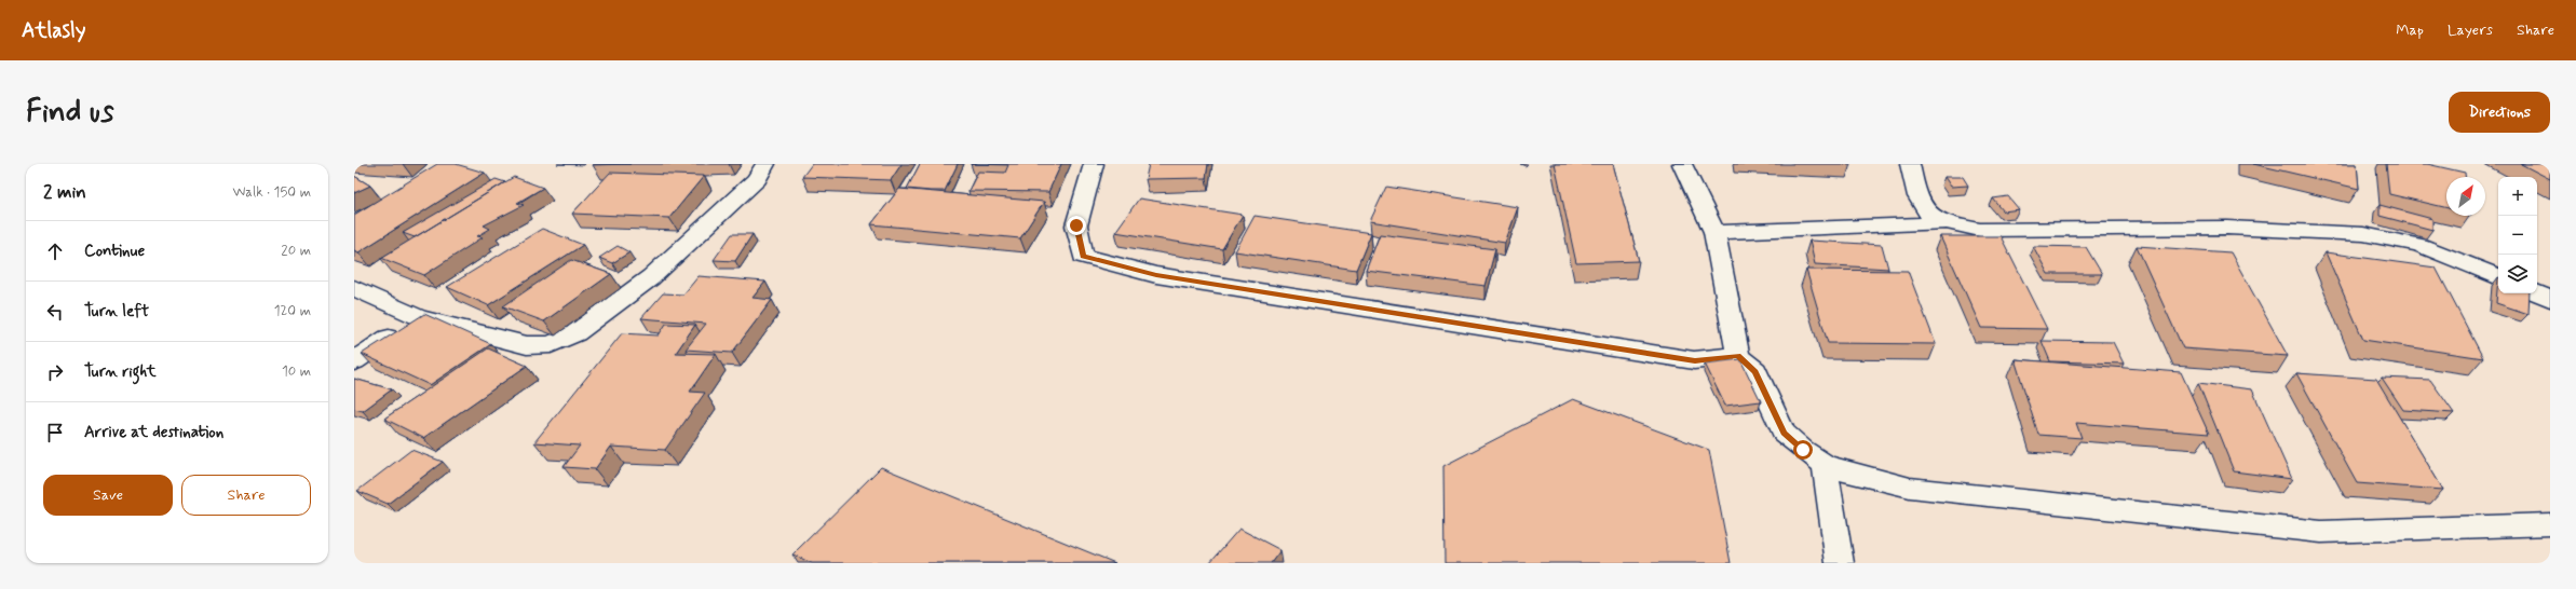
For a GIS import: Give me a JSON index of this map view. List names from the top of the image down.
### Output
{
  "north": "top right",
  "page": {
    "header": "Atlasly",
    "nav": ["Map", "Layers", "Share"],
    "buttons": [
      "Directions",
      ["Save", "Share"]
    ],
    "title": "Find us",
    "heading": ["2 min", "Walk · 150 m"],
    "map_buttons": ["+", "−"],
    "list": [
      ["Continue", "20 m"],
      ["Turn left", "120 m"],
      ["Turn right", "10 m"],
      "Arrive at destination"
    ]
  }
}
